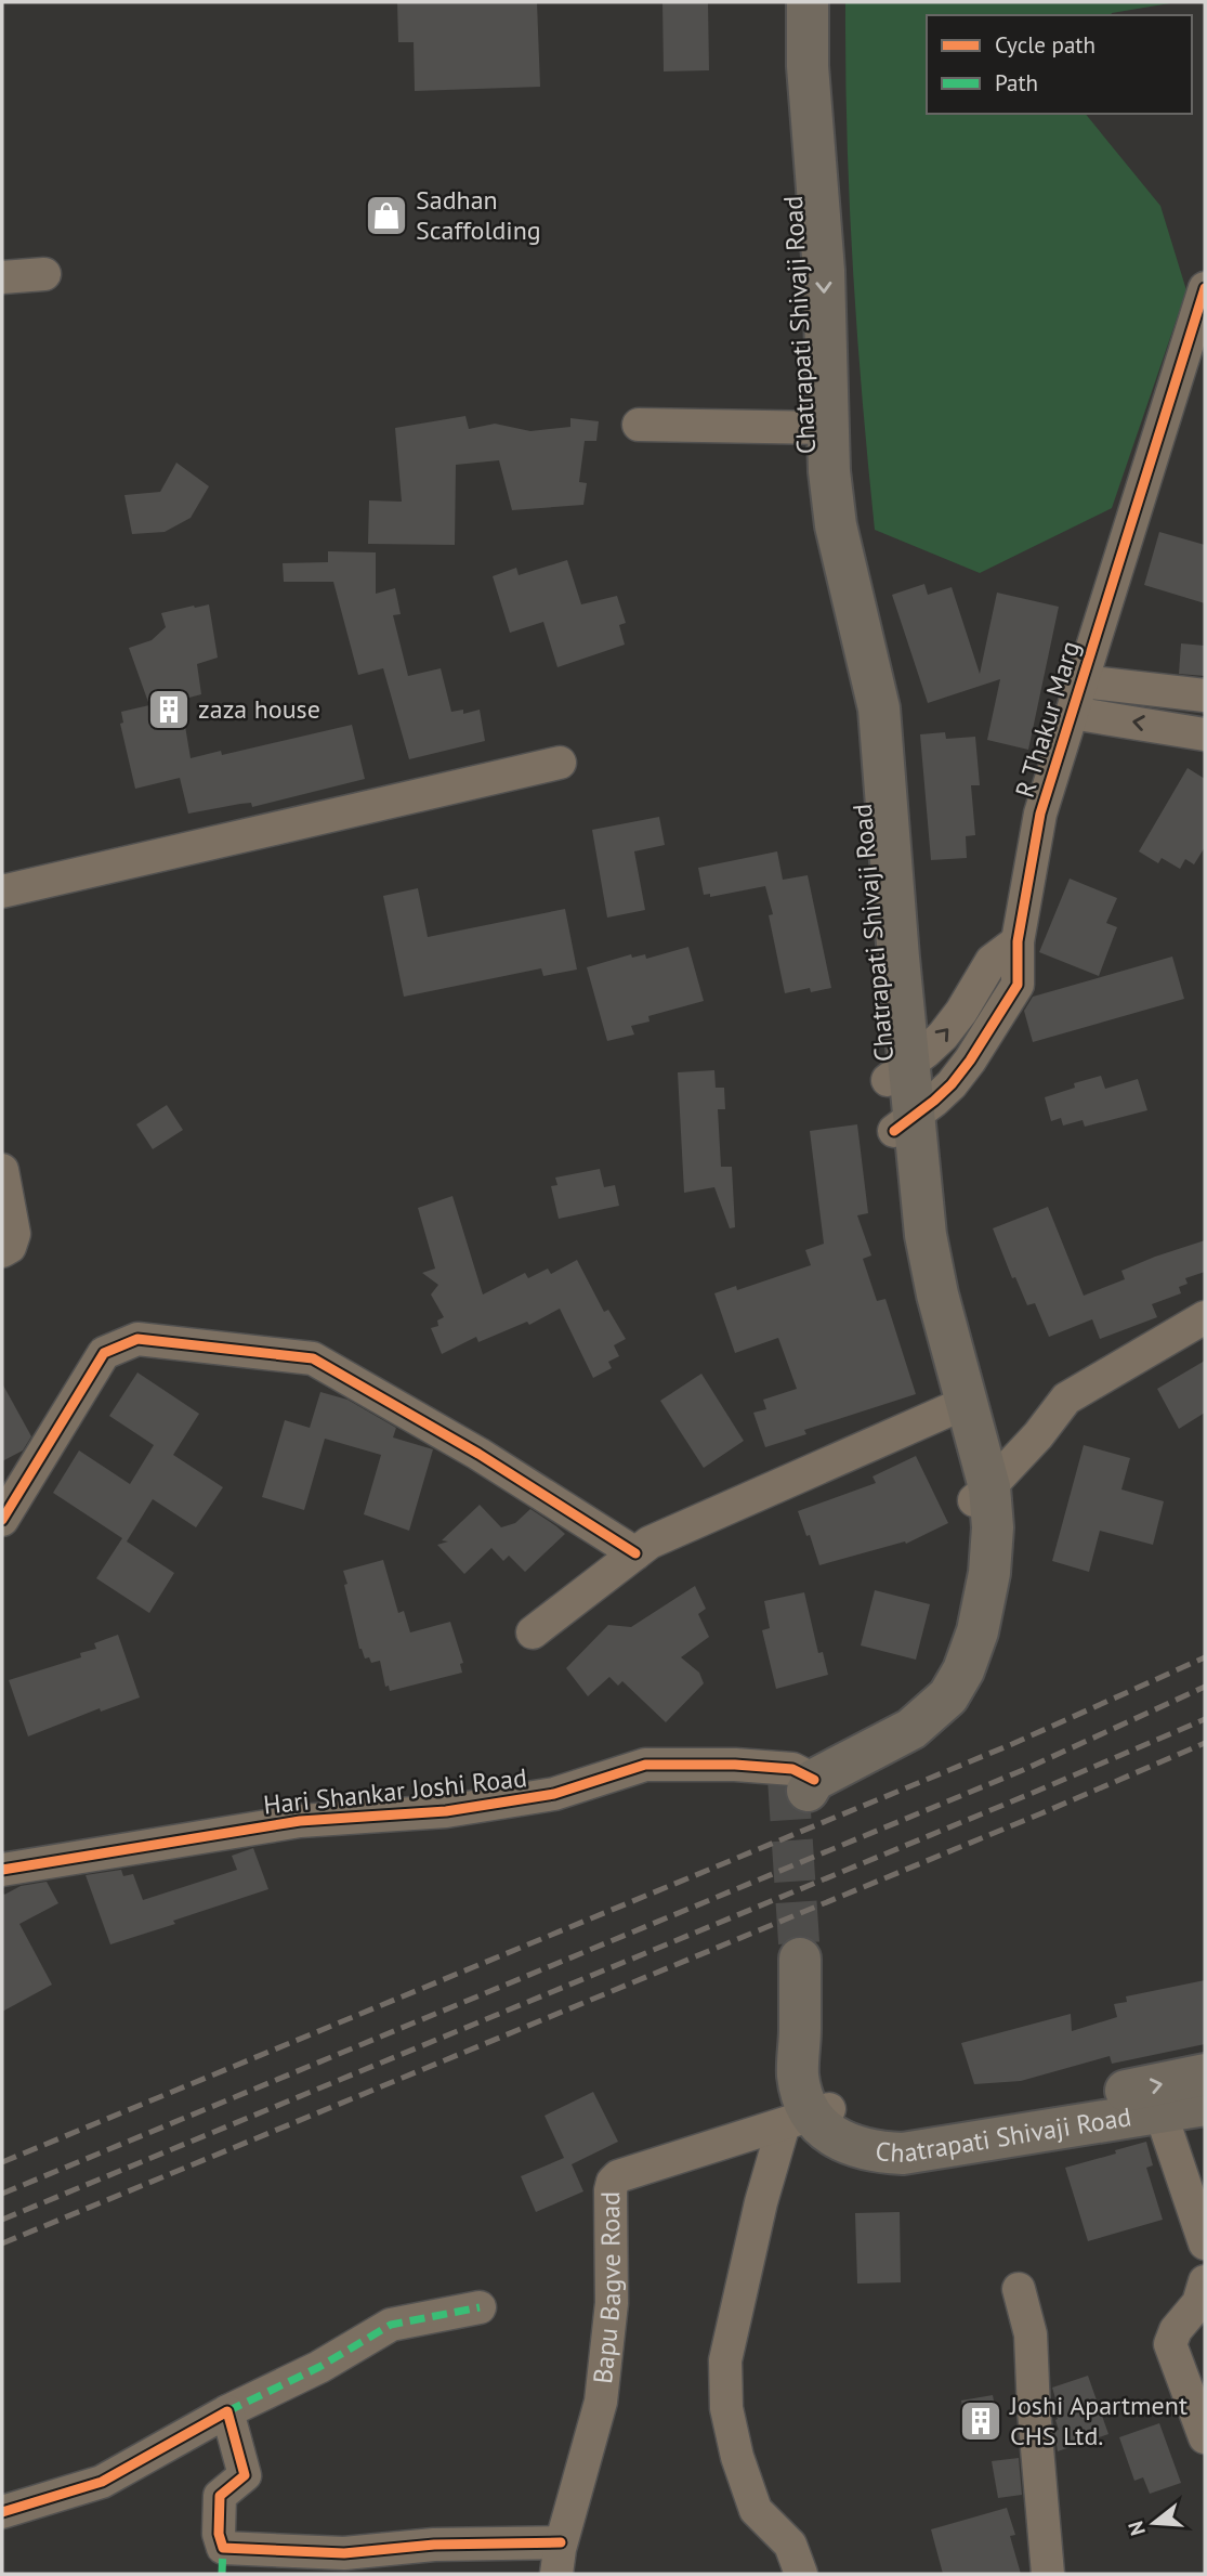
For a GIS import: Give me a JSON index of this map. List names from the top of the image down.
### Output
{
  "streets": {
    "main road": ["Chatrapati Shivaji Road"],
    "street": ["R Thakur Marg", "Hari Shankar Joshi Road", "Bapu Bagve Road"]
  },
  "crossings": [
    ["Chatrapati Shivaji Road", "Bapu Bagve Road"]
  ],
  "places": {
    "shop": ["Sadhan Scaffolding"],
    "building": ["zaza house", "Joshi Apartment CHS Ltd."]
  },
  "legend": ["Cycle path", "Path"],
  "north": "left"
}
